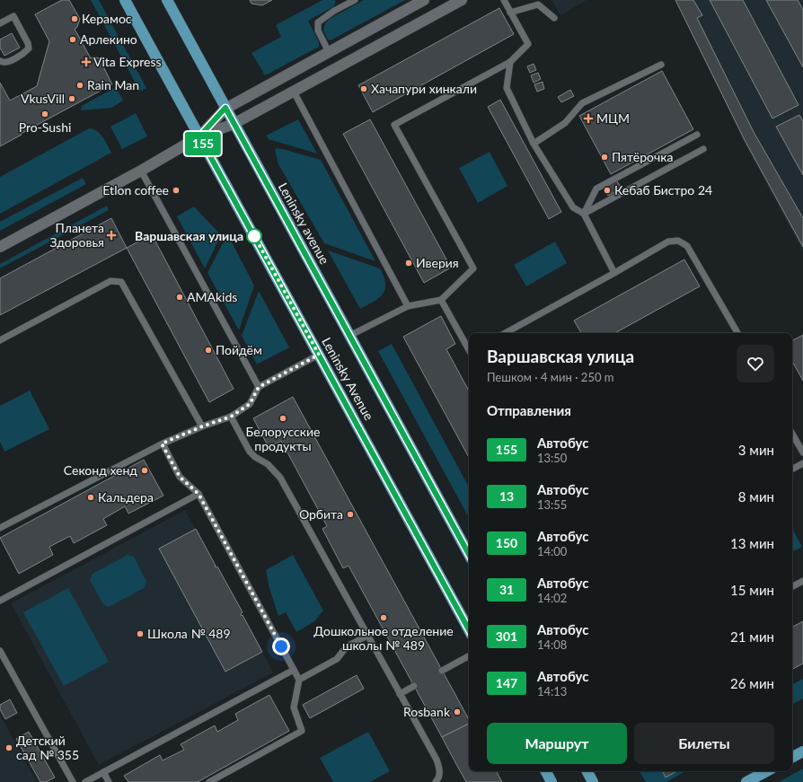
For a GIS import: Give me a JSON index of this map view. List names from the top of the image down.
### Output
{
  "streets": {
    "main road": ["Leninsky avenue", "Leninsky Avenue"]
  },
  "places": {
    "other": [
      "Керамос",
      "Арлекино",
      "Rain Man",
      "Хачапури хинкали",
      "VkusVill",
      "Pro-Sushi",
      "Пятёрочка",
      "Etlon coffee",
      "Кебаб Бистро 24",
      "Варшавская улица",
      "Иверия",
      "AMAkids",
      "Пойдём",
      "Белорусские продукты",
      "Секонд хенд",
      "Кальдера",
      "Орбита",
      "Дошкольное отделение школы № 489",
      "Школа № 489",
      "Rosbank",
      "Детский сад № 355"
    ],
    "health": ["Vita Express", "МЦМ", "Планета Здоровья"]
  },
  "lines": ["bus line 155"],
  "page": {
    "on_map": "155",
    "heading": [
      ["Варшавская улица", "Пешком · 4 мин · 250 m"],
      "Отправления"
    ],
    "list": [
      {
        "mark": "155",
        "name": "Автобус",
        "note": "13:50",
        "value": "3 мин"
      },
      {
        "mark": "13",
        "name": "Автобус",
        "note": "13:55",
        "value": "8 мин"
      },
      {
        "mark": "150",
        "name": "Автобус",
        "note": "14:00",
        "value": "13 мин"
      },
      {
        "mark": "31",
        "name": "Автобус",
        "note": "14:02",
        "value": "15 мин"
      },
      {
        "mark": "301",
        "name": "Автобус",
        "note": "14:08",
        "value": "21 мин"
      },
      {
        "mark": "147",
        "name": "Автобус",
        "note": "14:13",
        "value": "26 мин"
      }
    ],
    "buttons": ["Маршрут", "Билеты"]
  }
}
